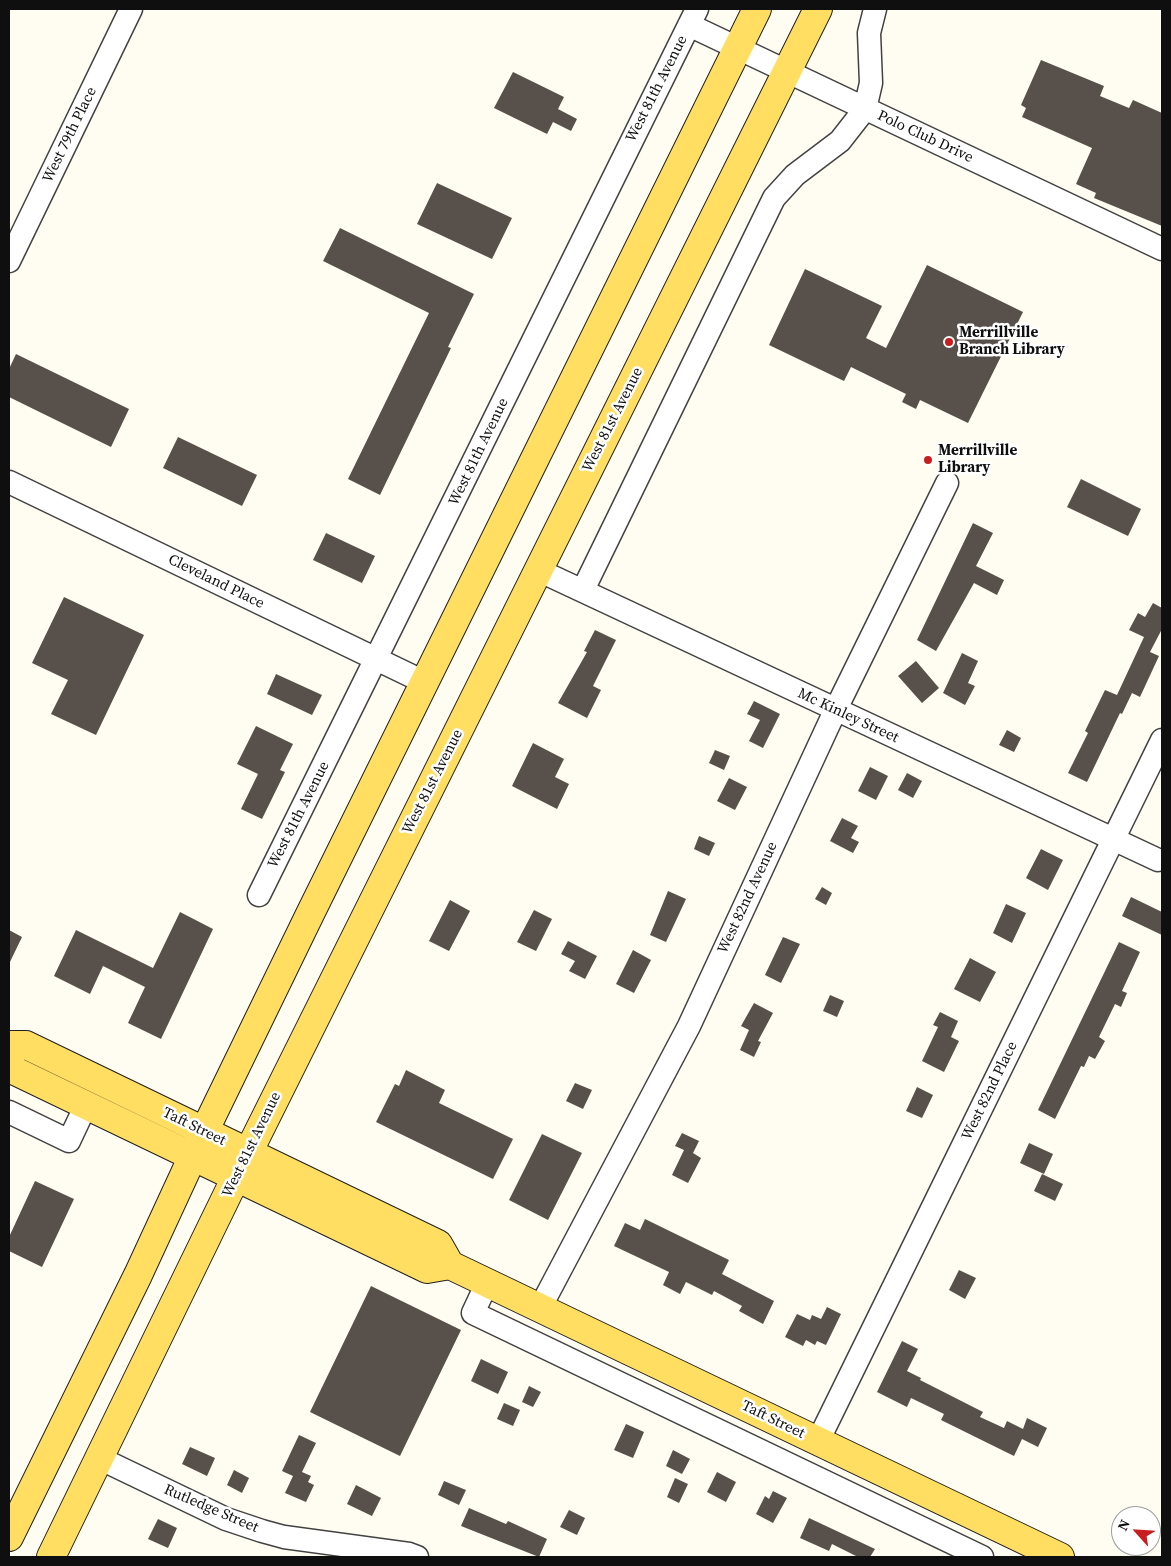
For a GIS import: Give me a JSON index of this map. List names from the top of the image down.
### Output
{
  "streets": {
    "main road": ["West 81st Avenue", "Taft Street"],
    "street": [
      "West 81th Avenue",
      "West 79th Place",
      "Polo Club Drive",
      "Cleveland Place",
      "Mc Kinley Street",
      "West 82nd Avenue",
      "West 82nd Place",
      "Rutledge Street"
    ]
  },
  "crossings": [
    ["West 81th Avenue", "Polo Club Drive"],
    ["West 81th Avenue", "Cleveland Place"],
    ["Polo Club Drive", "West 81st Avenue"],
    ["West 81st Avenue", "Mc Kinley Street"],
    ["West 81st Avenue", "Taft Street"],
    ["West 81st Avenue", "Rutledge Street"],
    ["Mc Kinley Street", "West 82nd Avenue"],
    ["Mc Kinley Street", "West 82nd Place"],
    ["West 82nd Avenue", "Taft Street"],
    ["West 82nd Place", "Taft Street"]
  ],
  "places": ["Merrillville Branch Library", "Merrillville Library"],
  "north": "top left"
}
